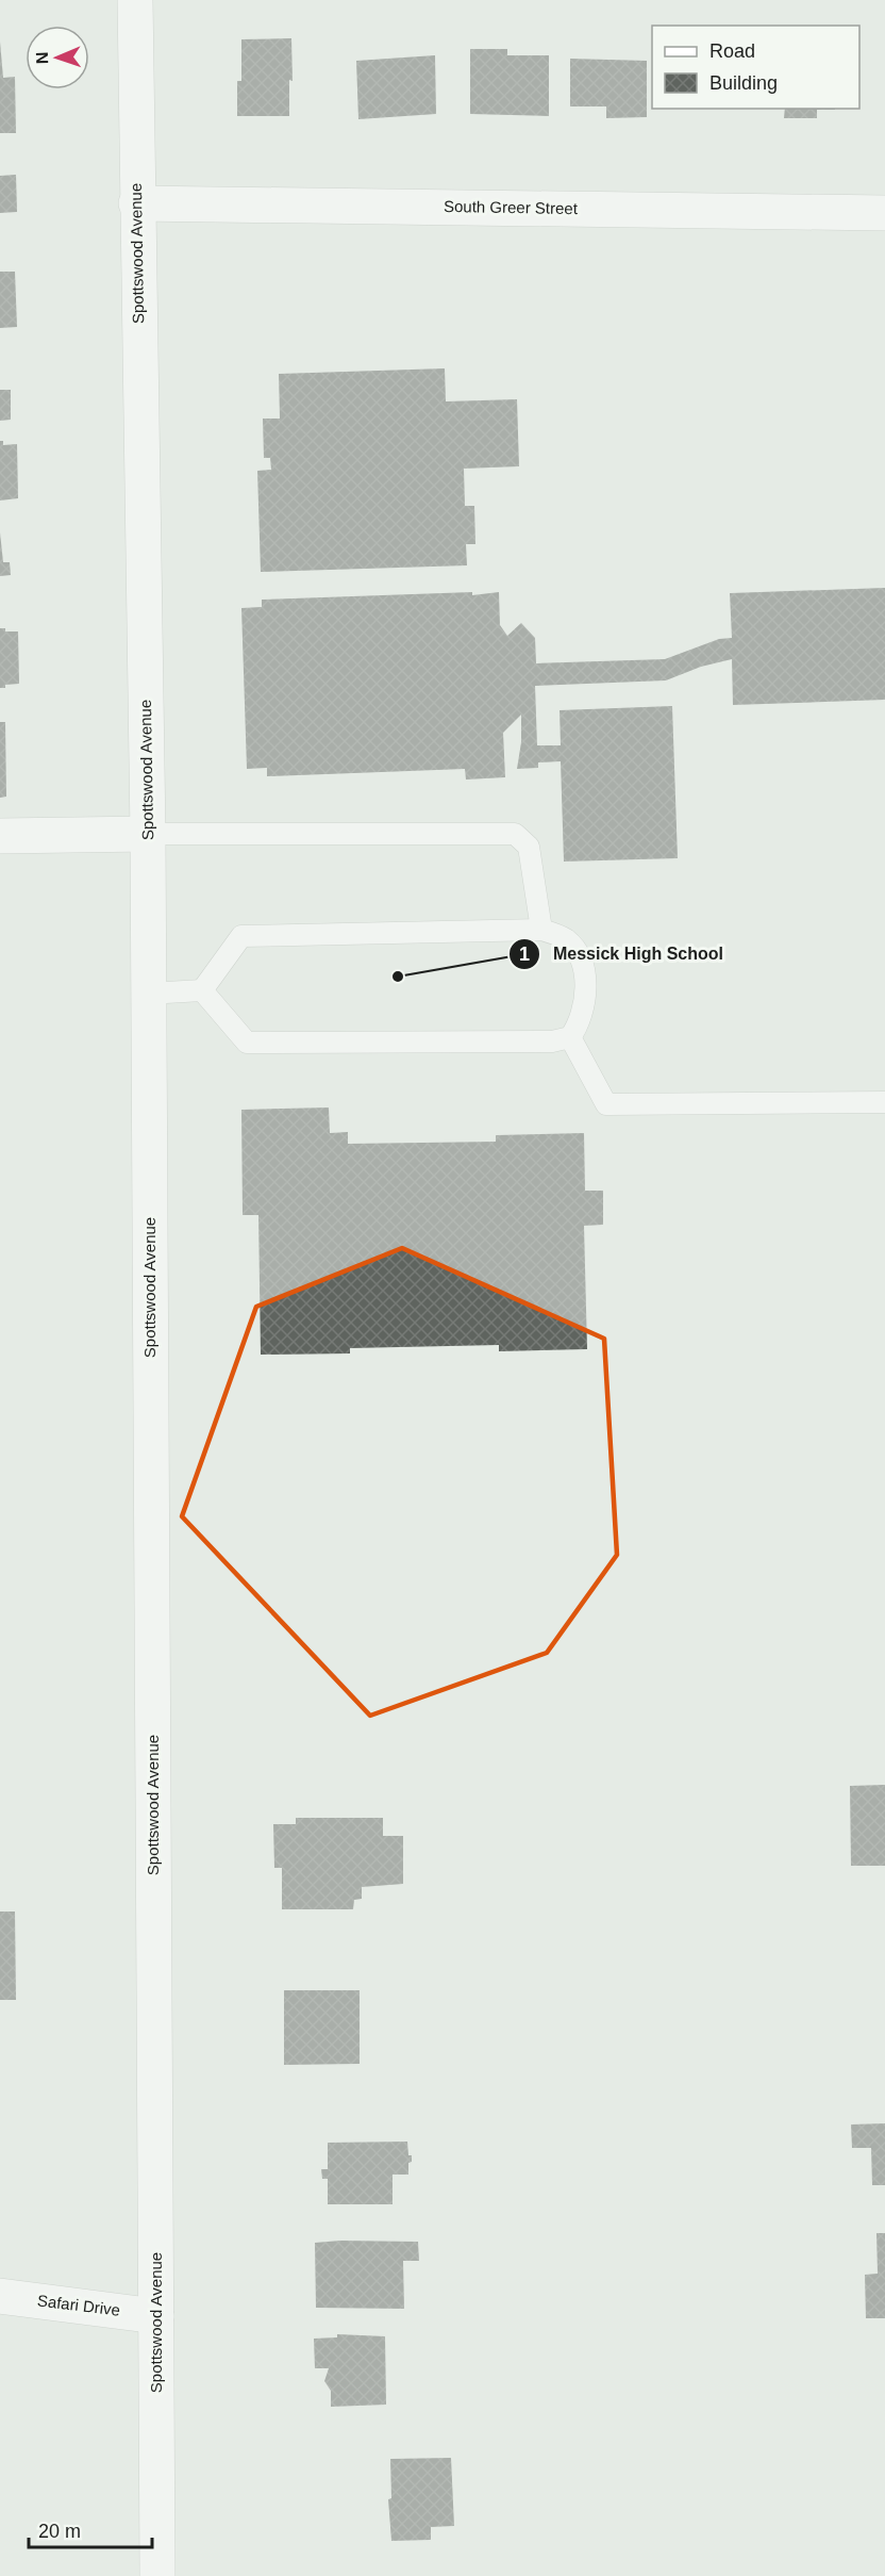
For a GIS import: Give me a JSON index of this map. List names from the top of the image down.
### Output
{
  "streets": {
    "street": ["South Greer Street", "Spottswood Avenue", "Safari Drive"]
  },
  "crossings": [
    ["South Greer Street", "Spottswood Avenue"],
    ["Spottswood Avenue", "Safari Drive"]
  ],
  "places": ["Messick High School"],
  "legend": ["Road", "Building"],
  "scale_bar": "20 m",
  "north": "left"
}
